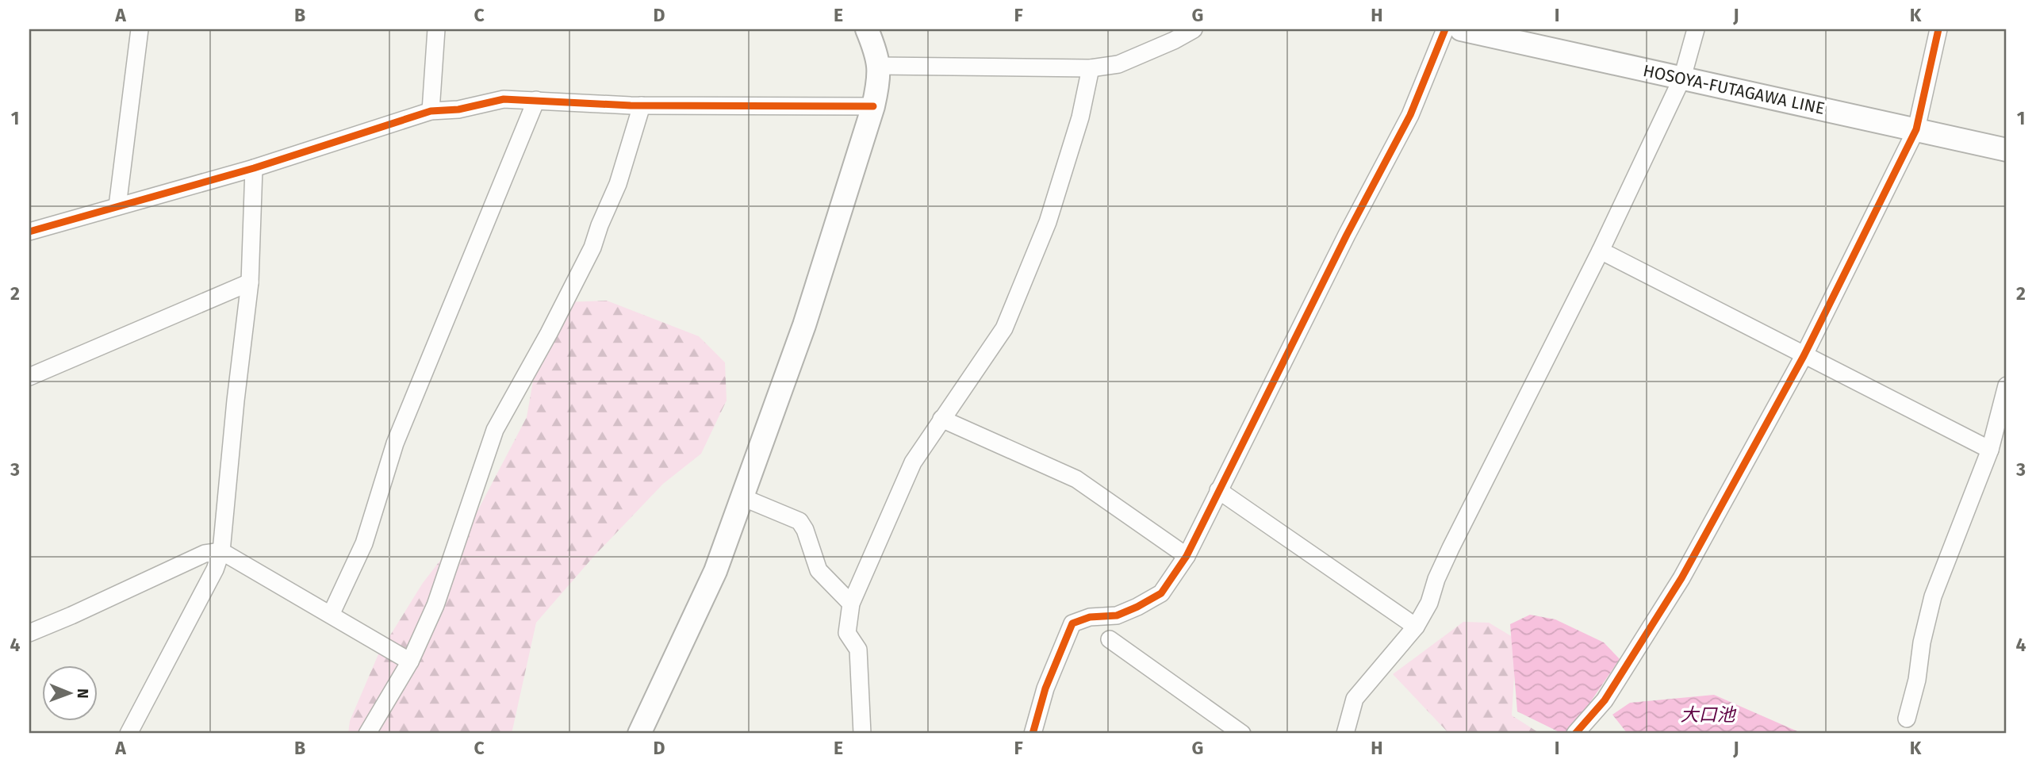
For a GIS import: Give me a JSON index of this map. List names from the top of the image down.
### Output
{
  "streets": {
    "street": ["HOSOYA-FUTAGAWA LINE"]
  },
  "water": ["大口池"],
  "north": "right",
  "grid": {
    "columns": [
      "A",
      "B",
      "C",
      "D",
      "E",
      "F",
      "G",
      "H",
      "I",
      "J",
      "K"
    ],
    "rows": [
      "1",
      "2",
      "3",
      "4"
    ]
  }
}
